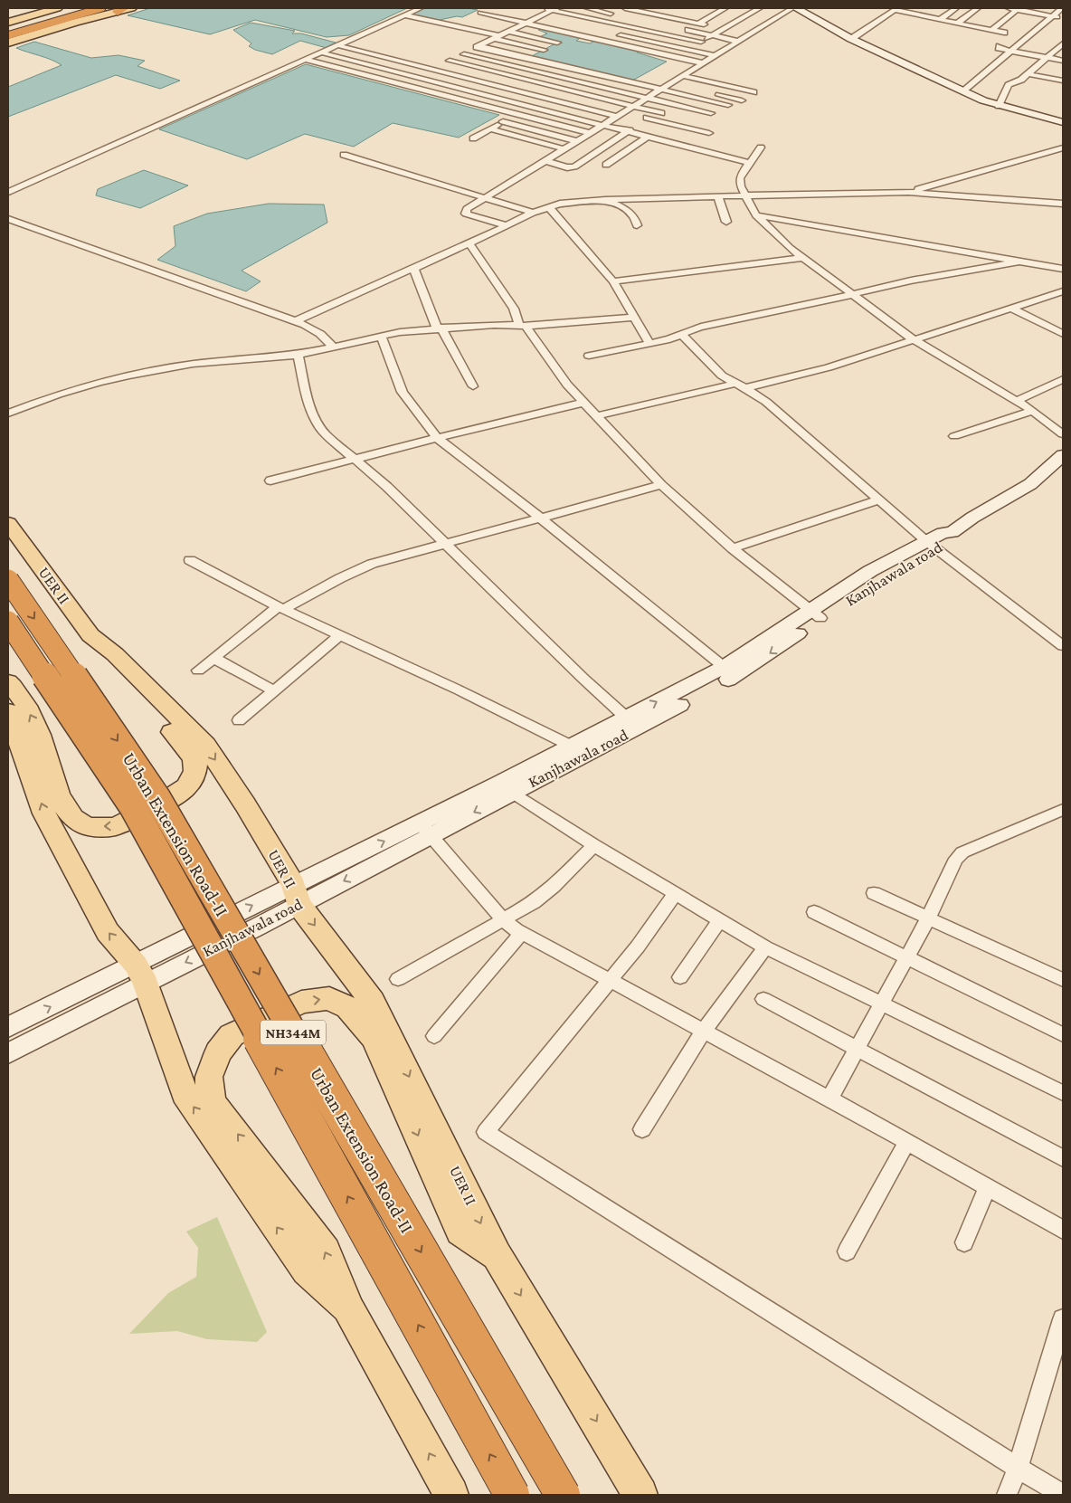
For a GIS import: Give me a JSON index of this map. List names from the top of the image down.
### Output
{
  "streets": {
    "highway": ["Urban Extension Road-II", "NH344M"],
    "main road": ["Kanjhawala road", "UER II"]
  },
  "crossings": [
    ["Kanjhawala road", "UER II"]
  ]
}
